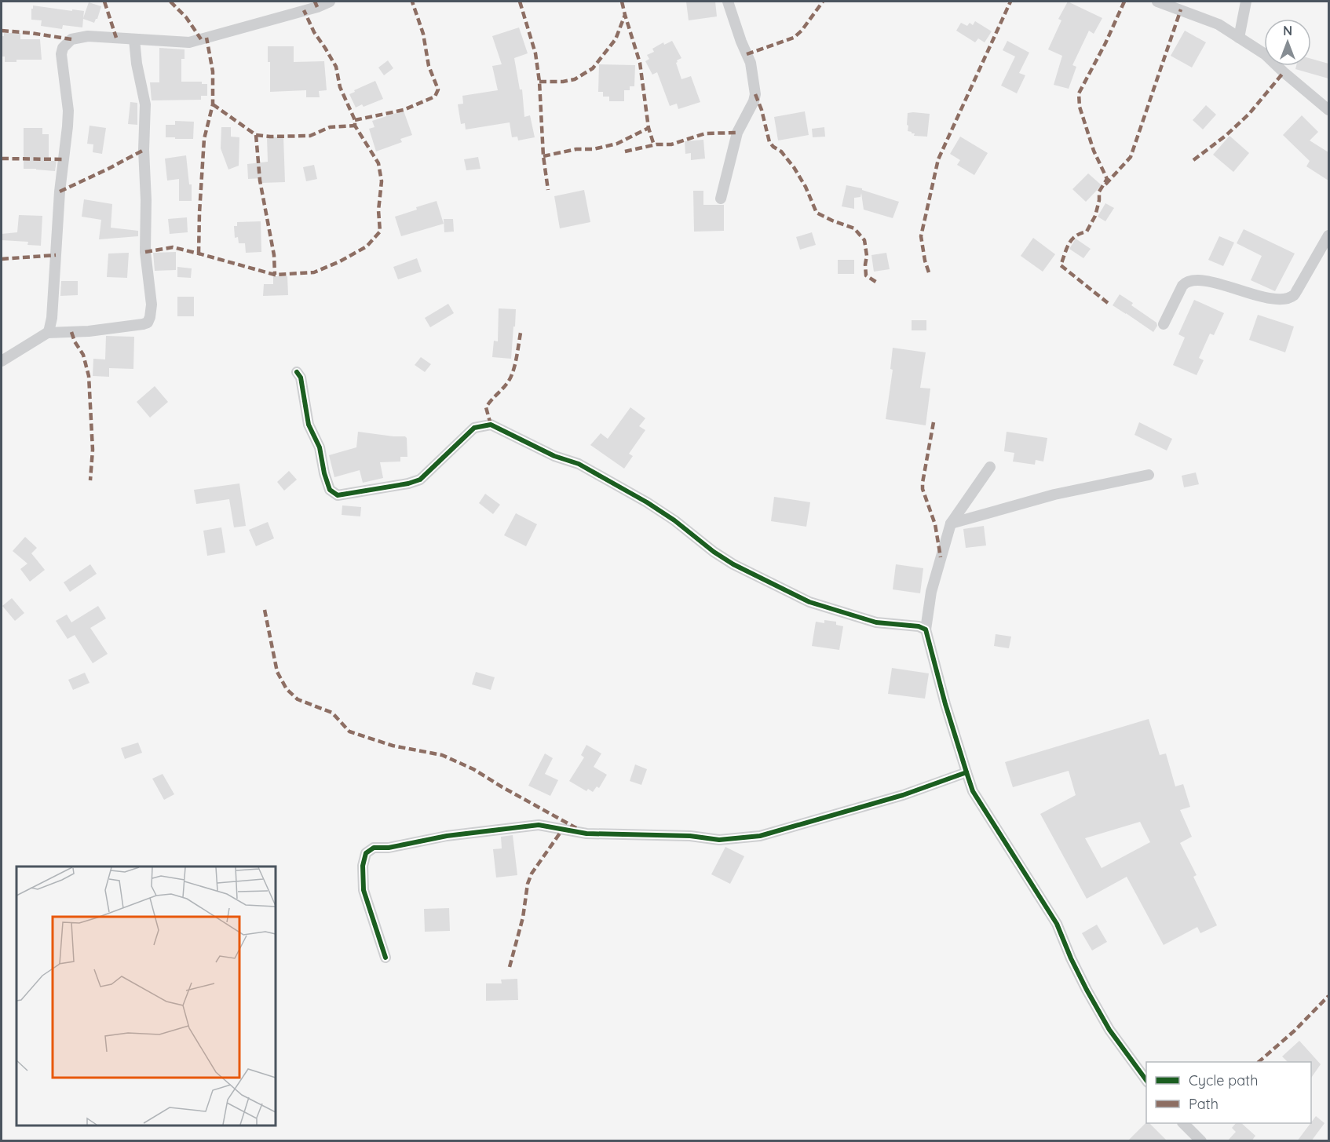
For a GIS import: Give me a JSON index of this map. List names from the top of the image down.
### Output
{
  "legend": ["Cycle path", "Path"],
  "north": "top"
}
